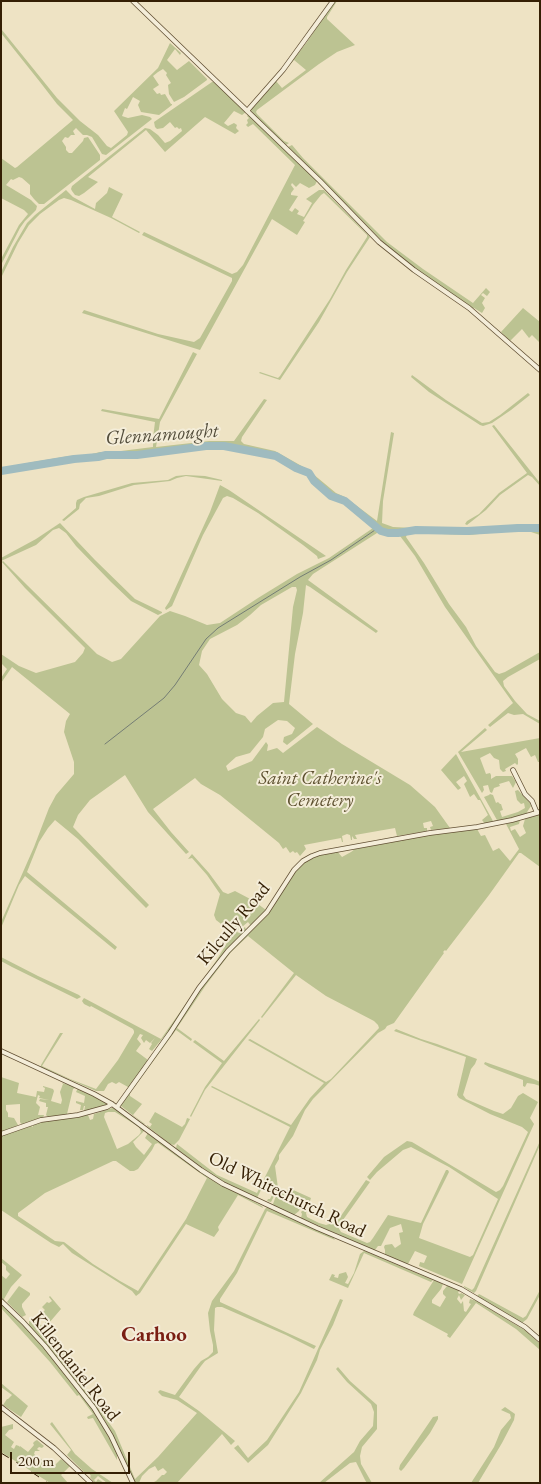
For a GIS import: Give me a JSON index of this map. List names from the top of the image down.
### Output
{
  "streets": {
    "street": ["Kilcully Road", "Old Whitechurch Road", "Killendaniel Road"]
  },
  "crossings": [
    ["Kilcully Road", "Old Whitechurch Road"]
  ],
  "districts": ["Carhoo"],
  "water": ["Glennamought"],
  "parks": ["Saint Catherine's Cemetery"],
  "scale_bar": "200 m"
}
